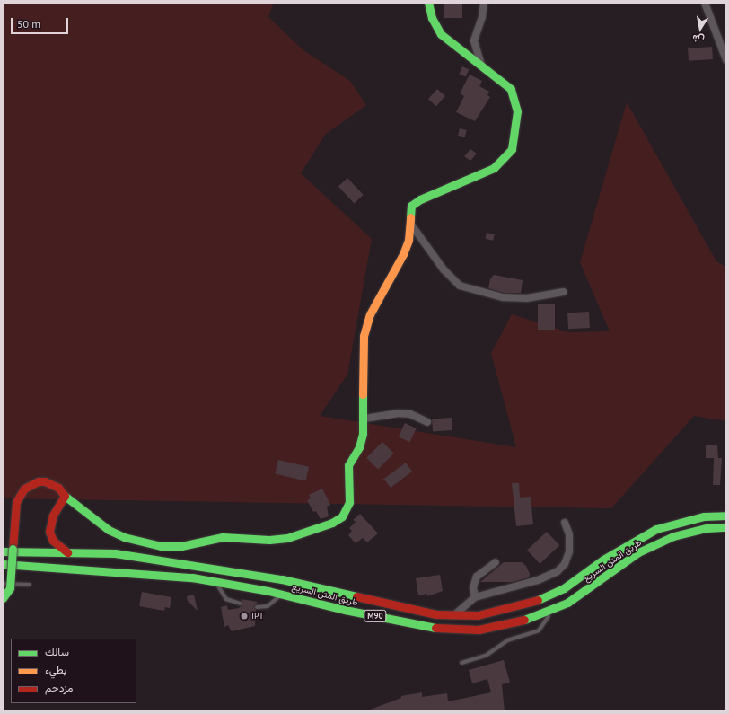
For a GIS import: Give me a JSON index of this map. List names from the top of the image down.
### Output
{
  "streets": {
    "main road": ["طريق المتن السريع", "M90"]
  },
  "places": ["IPT"],
  "legend": ["سالك", "بطيء", "مزدحم"],
  "scale_bar": "50 m",
  "north": "bottom"
}
